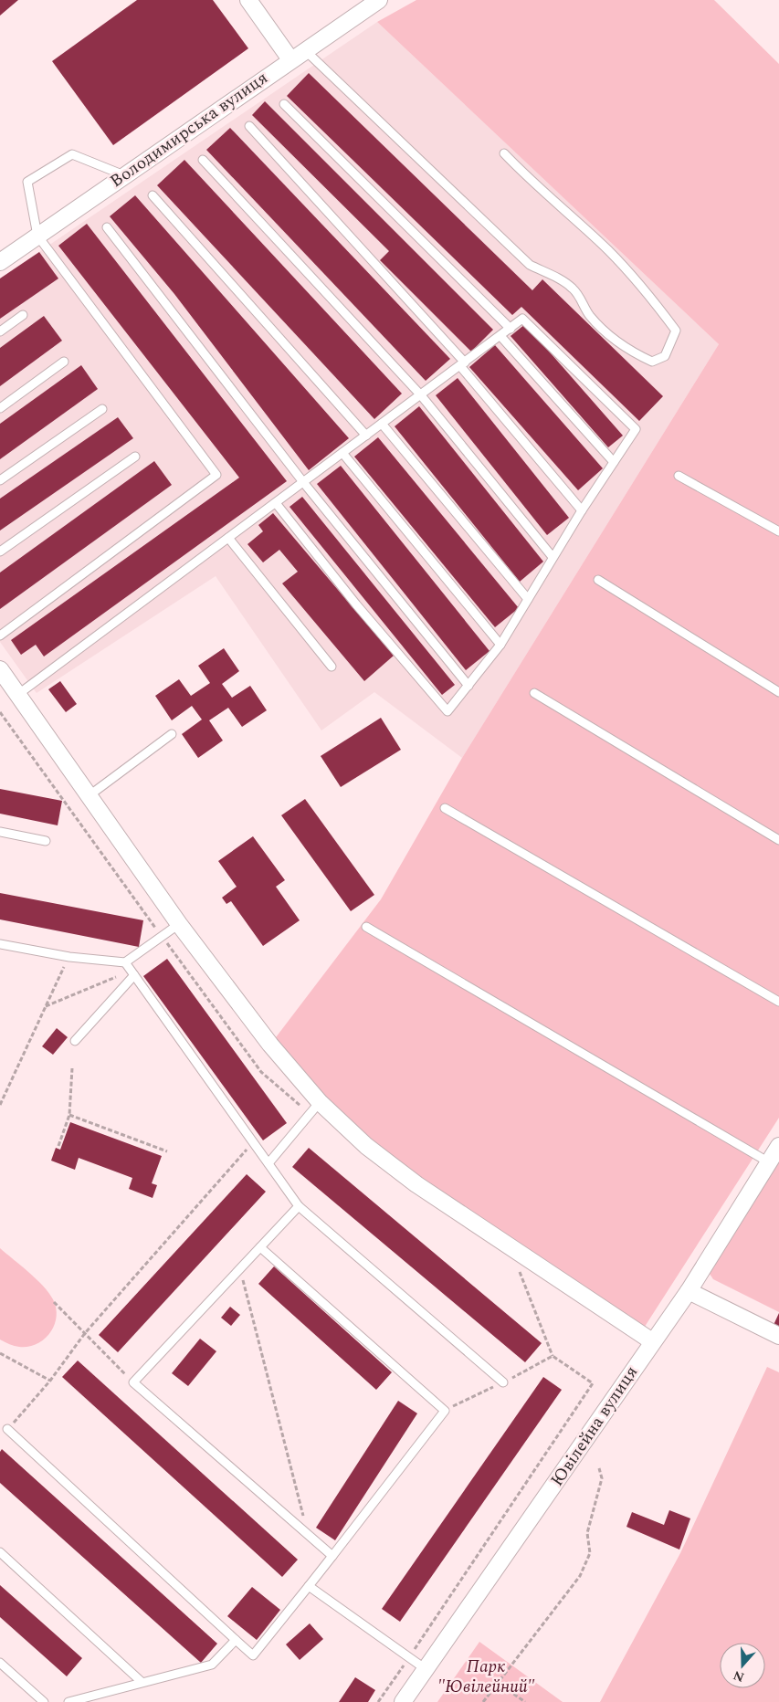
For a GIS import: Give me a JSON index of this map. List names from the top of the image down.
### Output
{
  "streets": {
    "street": ["Володимирська вулиця", "Ювілейна вулиця"]
  },
  "parks": ["Парк \"Ювілейний\""],
  "north": "bottom"
}
